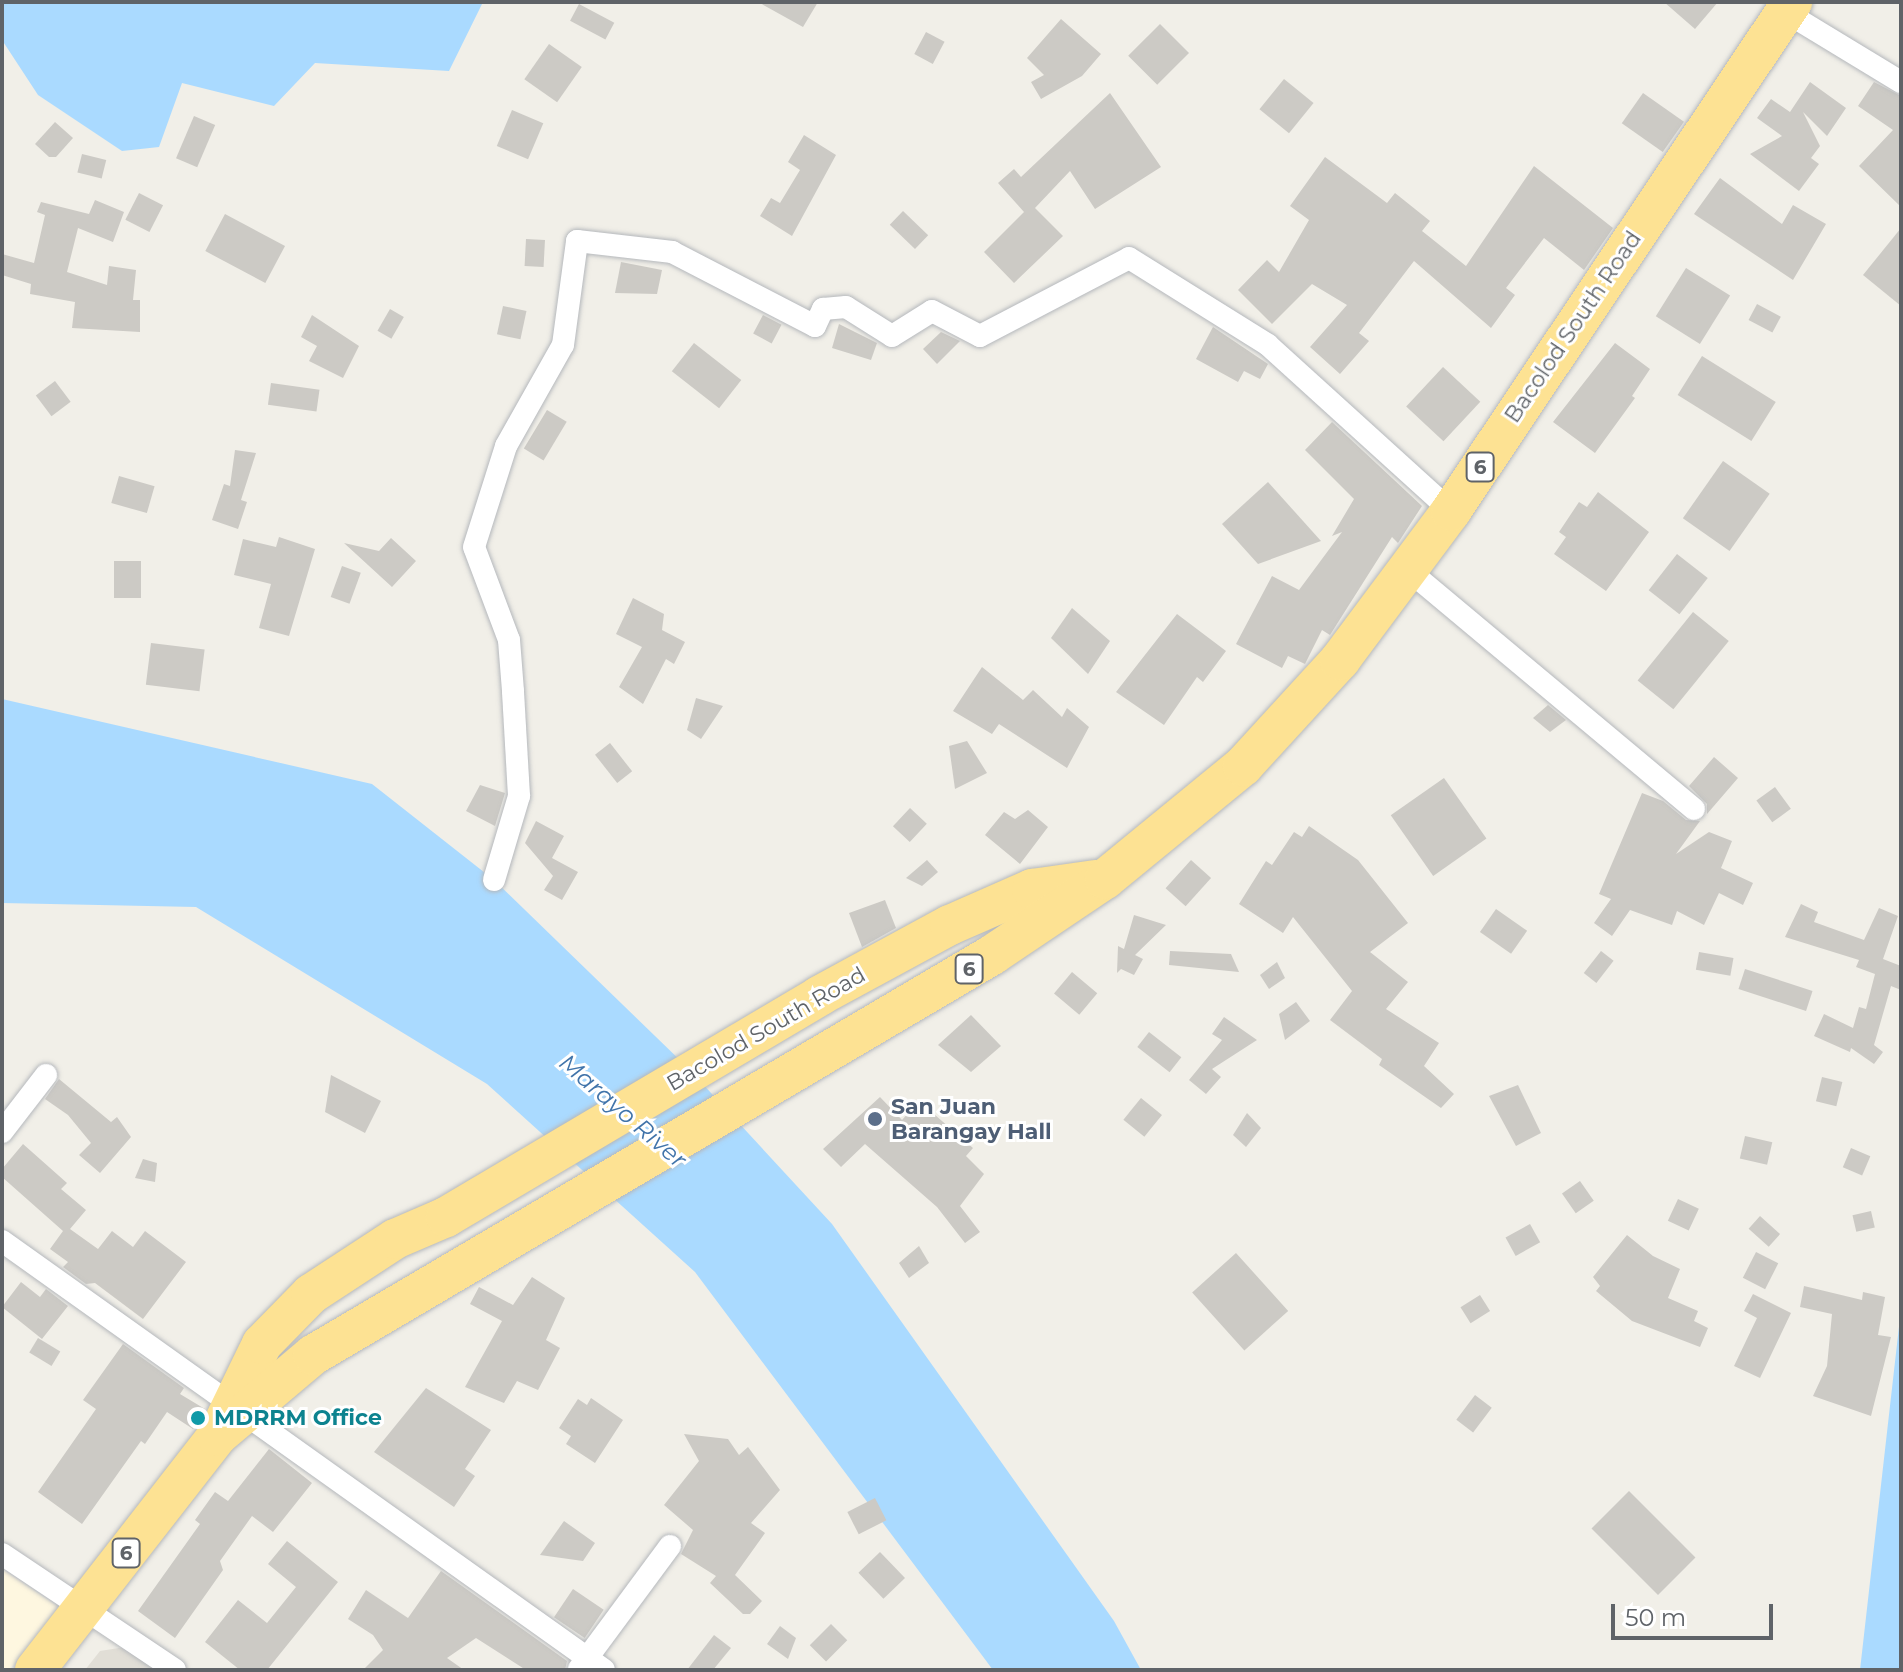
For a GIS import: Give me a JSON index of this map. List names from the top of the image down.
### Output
{
  "streets": {
    "highway": ["Bacolod South Road", "6"]
  },
  "crossings": [
    ["Bacolod South Road", "6"]
  ],
  "water": ["Marayo River"],
  "places": ["San Juan Barangay Hall", "MDRRM Office"],
  "scale_bar": "50 m"
}
